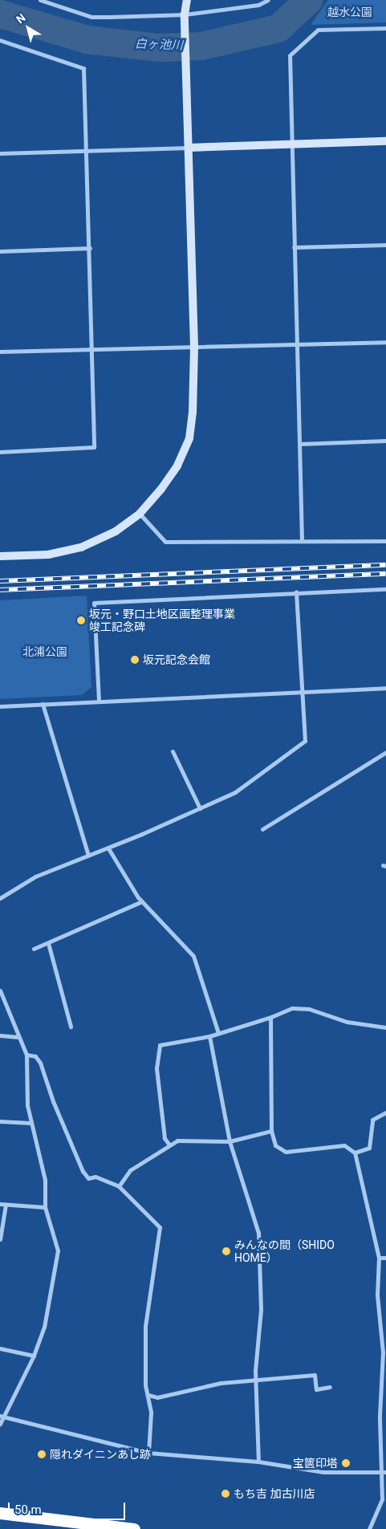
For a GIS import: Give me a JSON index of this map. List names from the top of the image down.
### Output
{
  "water": ["白ヶ池川"],
  "parks": ["越水公園", "北浦公園"],
  "places": [
    "坂元・野口土地区画整理事業 竣工記念碑",
    "坂元記念会館",
    "みんなの間（SHIDO HOME）",
    "隠れダイニンあし跡",
    "宝篋印塔",
    "もち吉 加古川店"
  ],
  "scale_bar": "50 m",
  "north": "top left"
}
